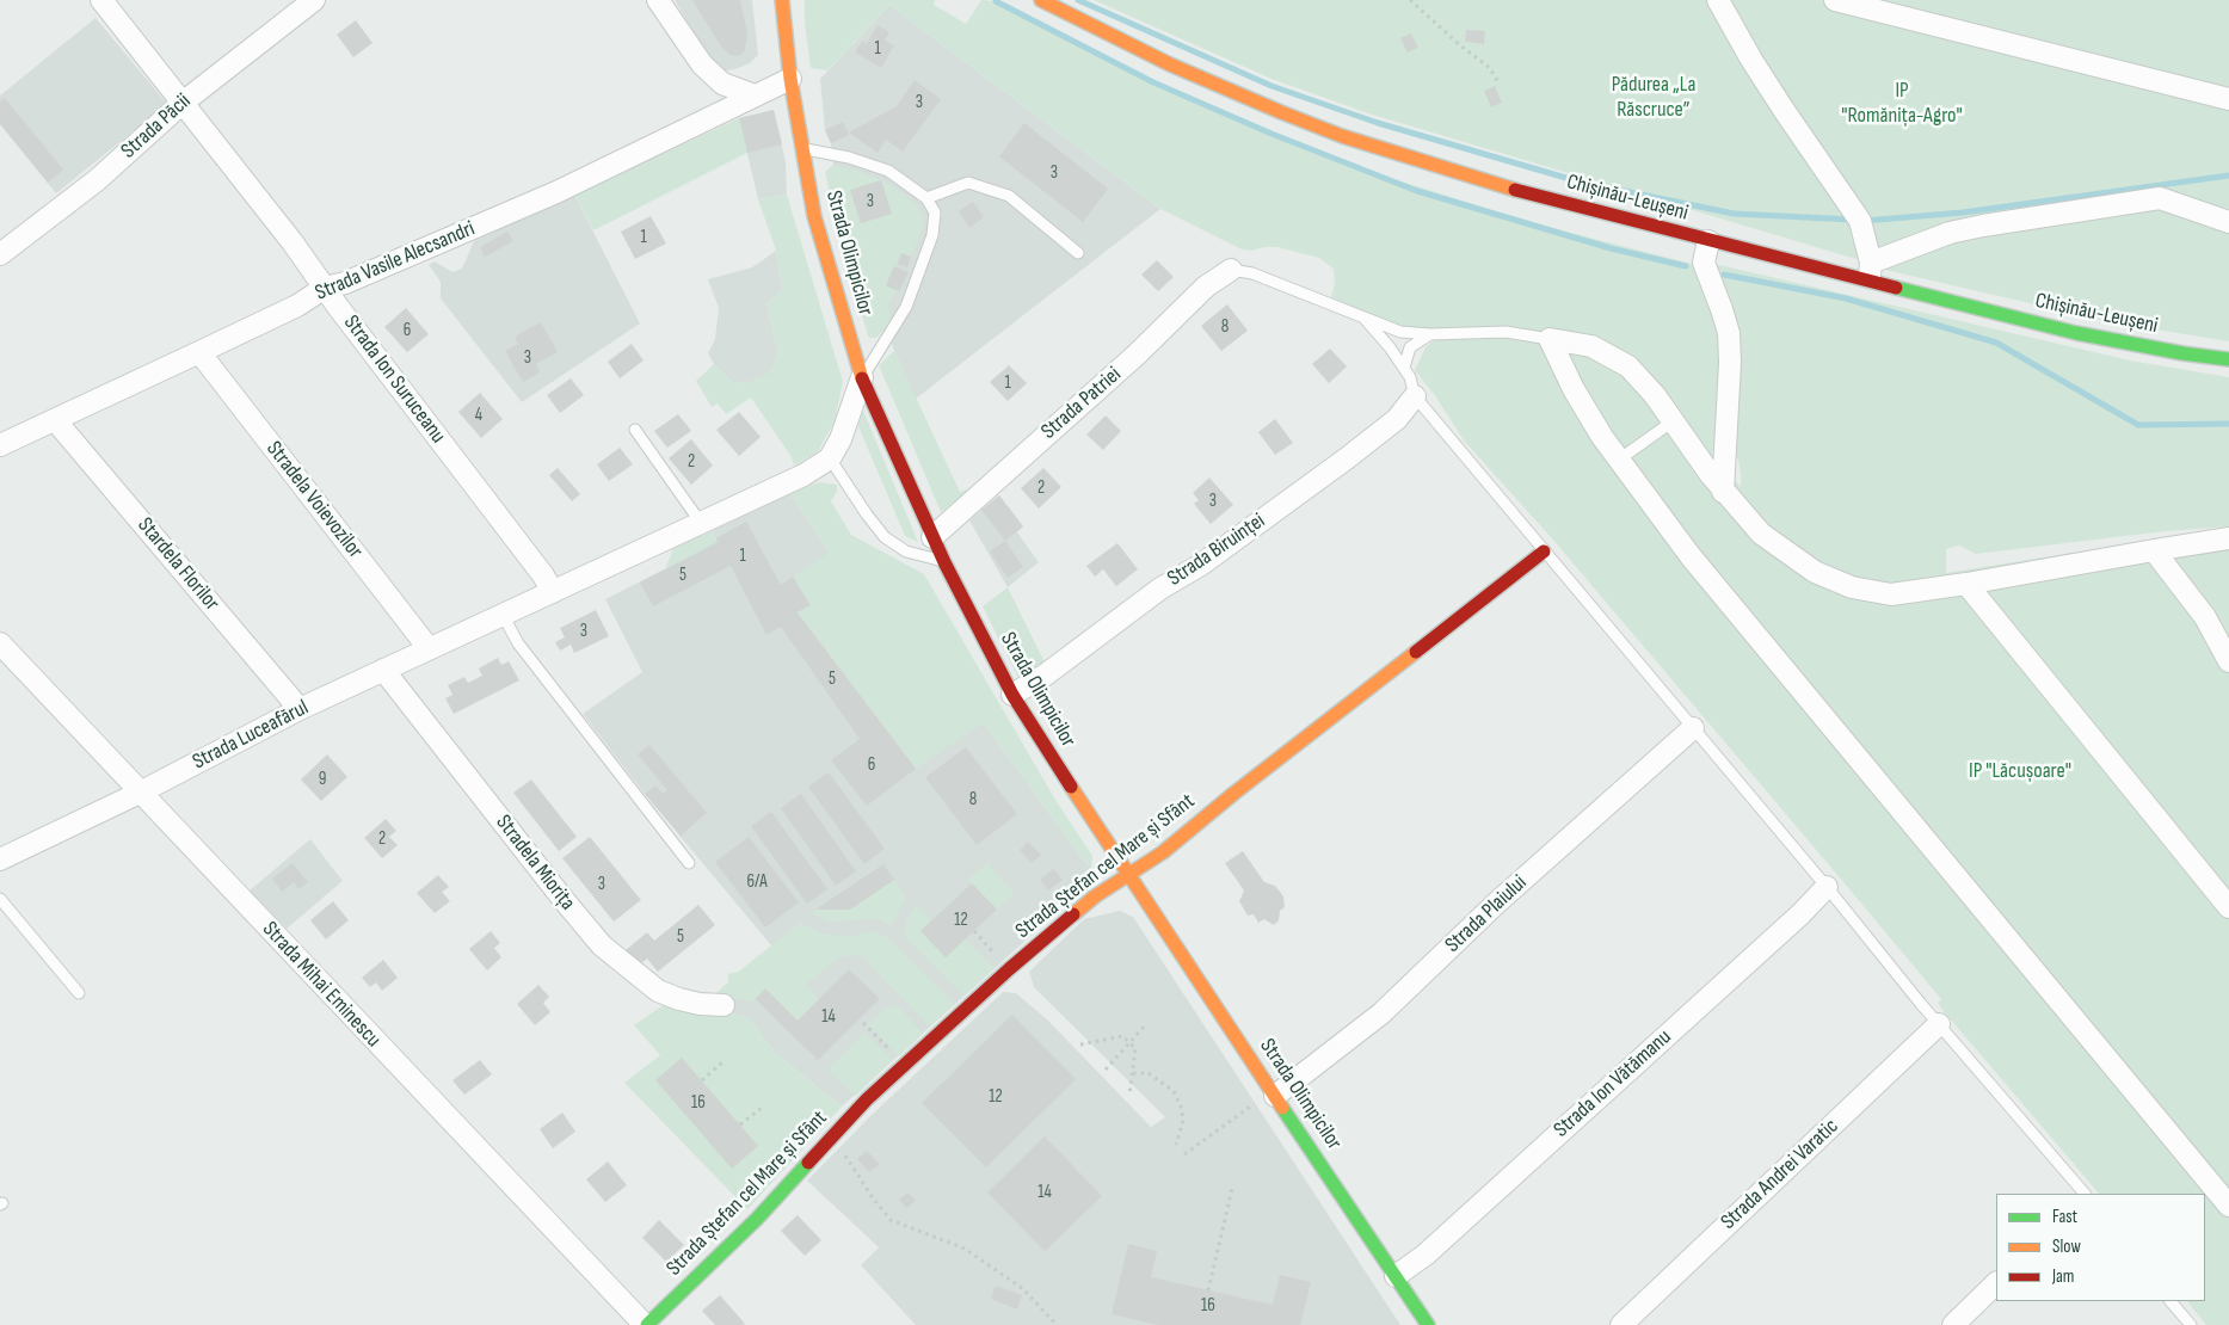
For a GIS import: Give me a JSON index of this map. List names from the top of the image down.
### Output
{
  "streets": {
    "main road": ["Chișinău-Leușeni", "Strada Olimpicilor", "Strada Ștefan cel Mare și Sfânt"],
    "street": [
      "Strada Păcii",
      "Strada Vasile Alecsandri",
      "Strada Ion Suruceanu",
      "Strada Patriei",
      "Stradela Voievozilor",
      "Strada Biruinței",
      "Stardela Florilor",
      "Strada Luceafărul",
      "Stradela Miorița",
      "Strada Plaiului",
      "Strada Mihai Eminescu",
      "Strada Ion Vătămanu",
      "Strada Andrei Varatic"
    ]
  },
  "crossings": [
    ["Strada Păcii", "Strada Ion Suruceanu"],
    ["Strada Olimpicilor", "Strada Vasile Alecsandri"],
    ["Strada Olimpicilor", "Strada Patriei"],
    ["Strada Olimpicilor", "Strada Biruinței"],
    ["Strada Olimpicilor", "Strada Ștefan cel Mare și Sfânt"],
    ["Strada Olimpicilor", "Strada Plaiului"],
    ["Strada Olimpicilor", "Strada Ion Vătămanu"],
    ["Strada Vasile Alecsandri", "Strada Ion Suruceanu"],
    ["Strada Vasile Alecsandri", "Stradela Voievozilor"],
    ["Strada Vasile Alecsandri", "Stardela Florilor"],
    ["Strada Ion Suruceanu", "Strada Luceafărul"],
    ["Stradela Voievozilor", "Strada Luceafărul"],
    ["Stardela Florilor", "Strada Luceafărul"],
    ["Strada Luceafărul", "Stradela Miorița"],
    ["Strada Luceafărul", "Strada Mihai Eminescu"],
    ["Strada Ștefan cel Mare și Sfânt", "Strada Mihai Eminescu"]
  ],
  "parks": ["Pădurea „La Răscruce”", "IP \"Romănița-Agro\"", "IP \"Lăcușoare\""],
  "house_numbers": [
    "1",
    "3",
    "3",
    "3",
    "1",
    "8",
    "6",
    "3",
    "1",
    "4",
    "2",
    "2",
    "3",
    "1",
    "5",
    "3",
    "5",
    "6",
    "9",
    "8",
    "2",
    "6/A",
    "3",
    "12",
    "5",
    "14",
    "12",
    "16",
    "14",
    "16"
  ],
  "legend": ["Fast", "Slow", "Jam"]
}
